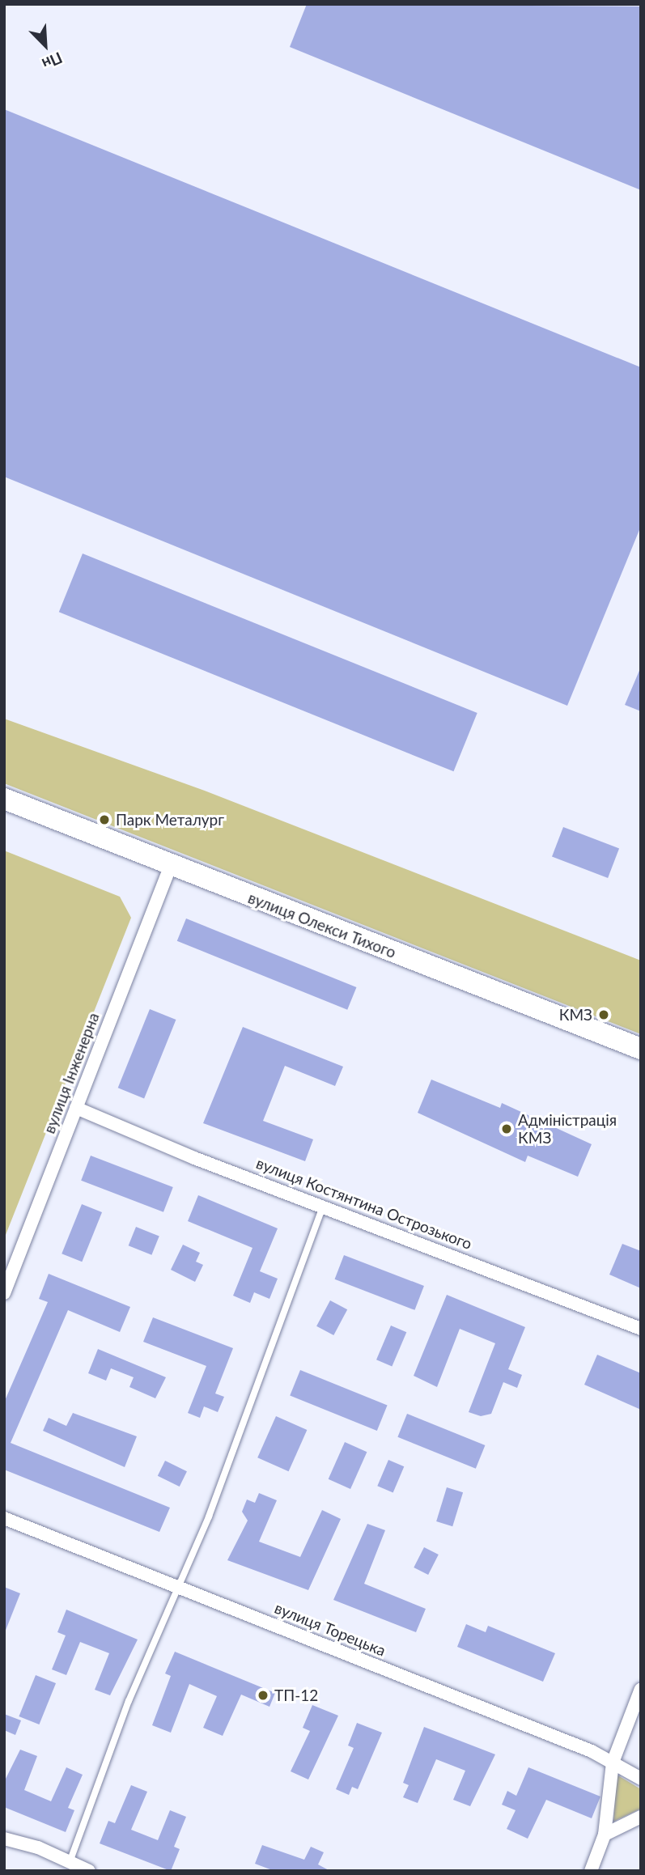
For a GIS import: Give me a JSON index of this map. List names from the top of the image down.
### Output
{
  "streets": {
    "main road": ["вулиця Олекси Тихого"],
    "street": ["вулиця Інженерна", "вулиця Костянтина Острозького", "вулиця Торецька"]
  },
  "crossings": [
    ["вулиця Олекси Тихого", "вулиця Інженерна"],
    ["вулиця Інженерна", "вулиця Костянтина Острозького"]
  ],
  "places": [
    "Парк Металург",
    "КМЗ",
    "Адміністрація КМЗ",
    "ТП-12"
  ],
  "north": "bottom right"
}
